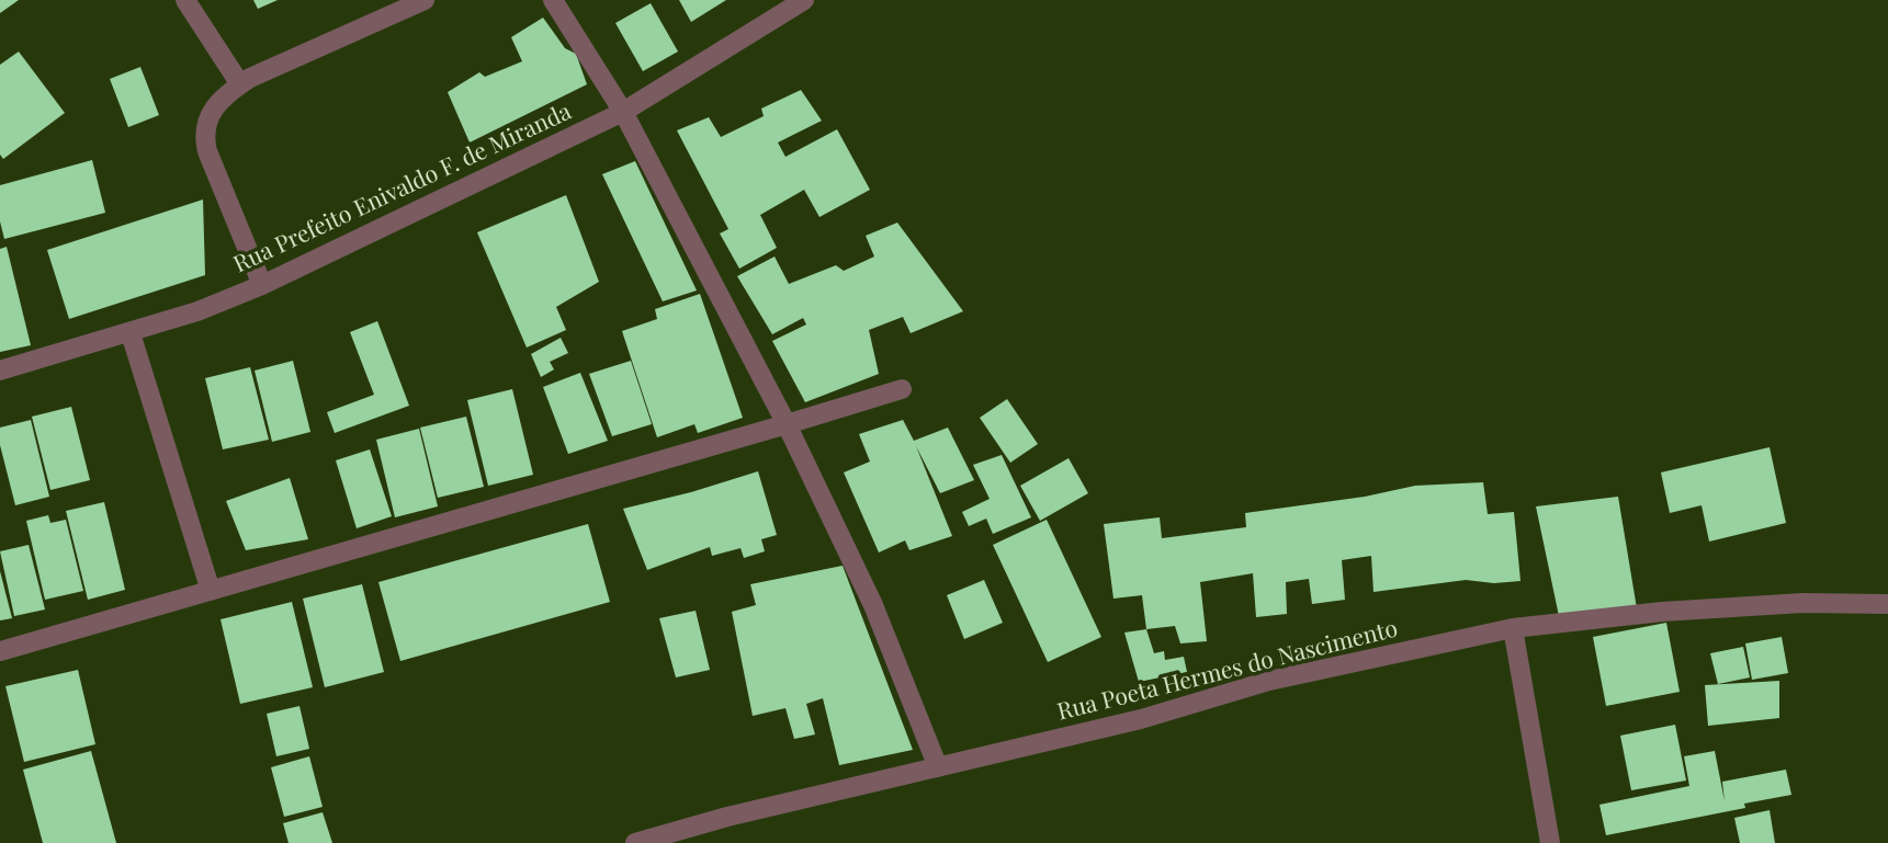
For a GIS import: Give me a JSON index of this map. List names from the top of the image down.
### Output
{
  "streets": {
    "street": ["Rua Prefeito Enivaldo F. de Miranda", "Rua Poeta Hermes do Nascimento"]
  }
}
